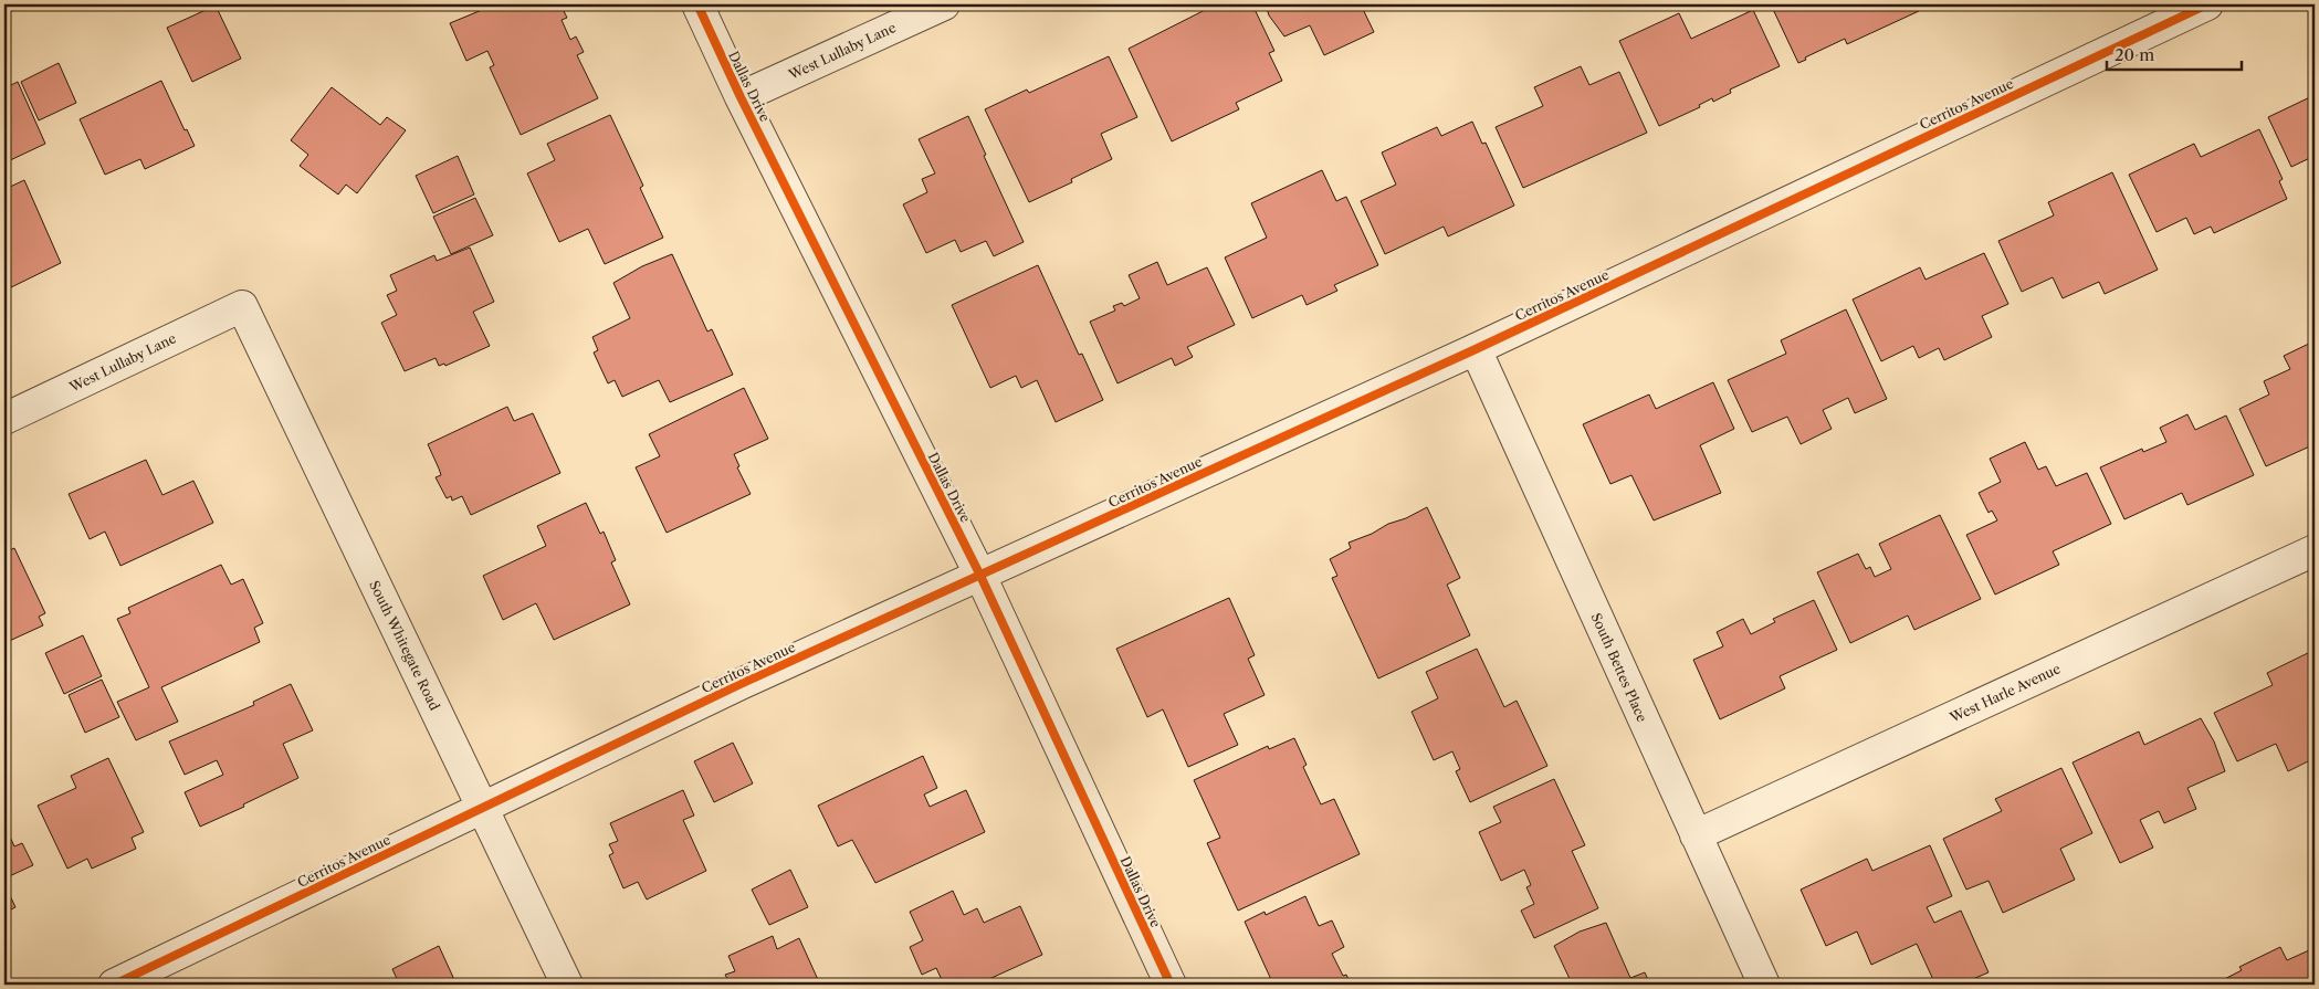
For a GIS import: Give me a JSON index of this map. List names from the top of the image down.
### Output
{
  "streets": {
    "street": [
      "West Lullaby Lane",
      "Dallas Drive",
      "Cerritos Avenue",
      "South Whitegate Road",
      "South Bettes Place",
      "West Harle Avenue"
    ]
  },
  "crossings": [
    ["West Lullaby Lane", "Dallas Drive"],
    ["West Lullaby Lane", "South Whitegate Road"],
    ["Dallas Drive", "Cerritos Avenue"],
    ["Cerritos Avenue", "South Whitegate Road"],
    ["Cerritos Avenue", "South Bettes Place"],
    ["South Bettes Place", "West Harle Avenue"]
  ],
  "scale_bar": "20 m"
}
